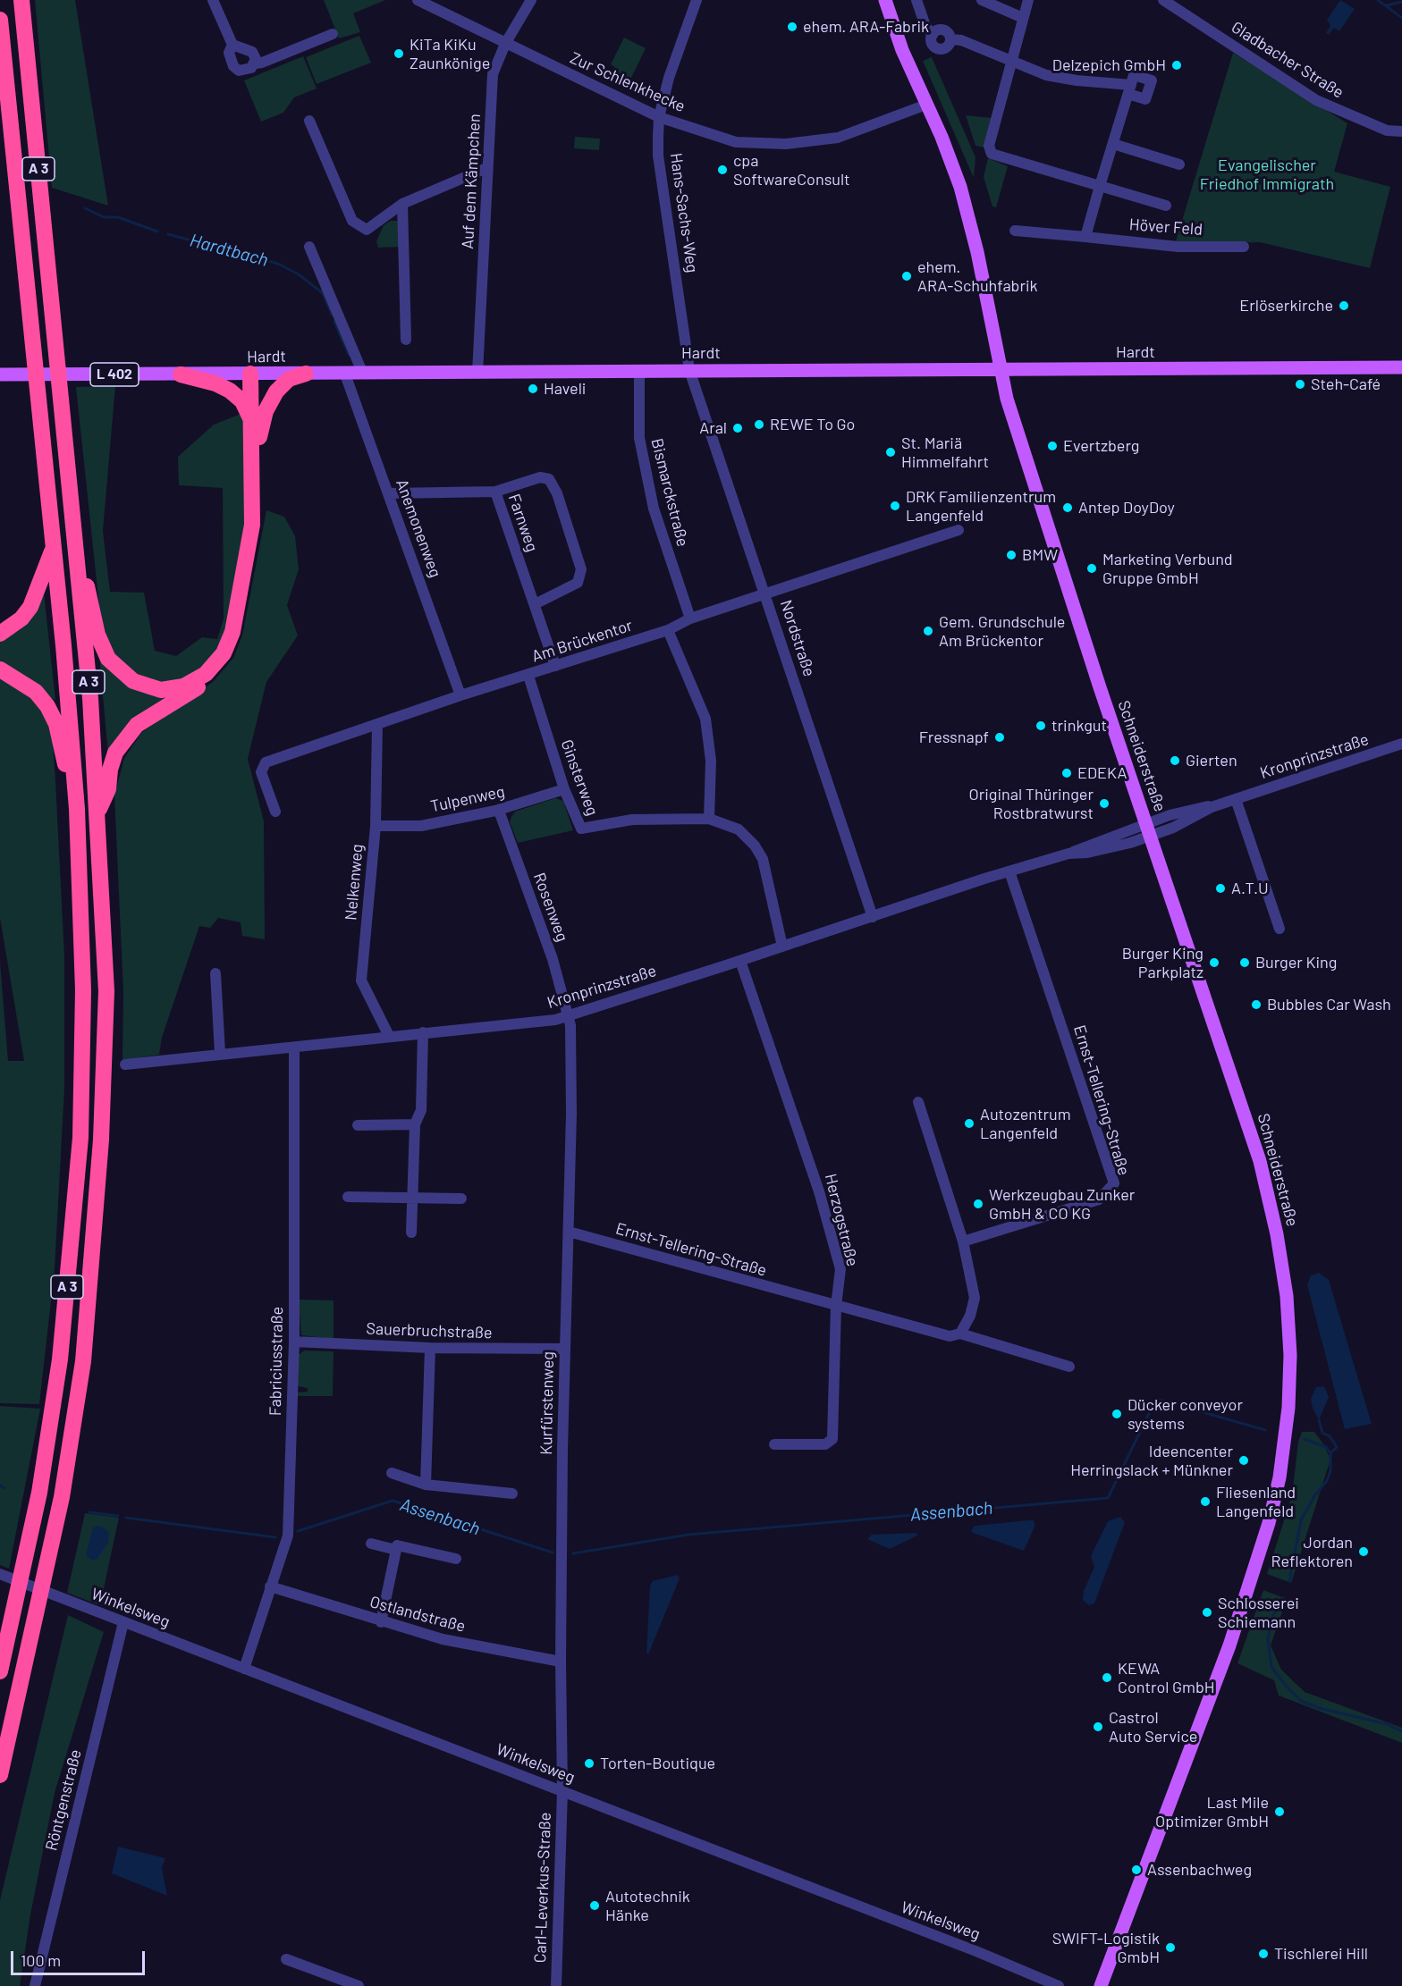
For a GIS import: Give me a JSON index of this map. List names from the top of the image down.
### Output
{
  "streets": {
    "highway": ["A 3"],
    "main road": ["Hardt", "L 402", "Schneiderstraße"],
    "street": [
      "Gladbacher Straße",
      "Zur Schlenkhecke",
      "Auf dem Kämpchen",
      "Hans-Sachs-Weg",
      "Höver Feld",
      "Bismarckstraße",
      "Farnweg",
      "Anemonenweg",
      "Nordstraße",
      "Am Brückentor",
      "Kronprinzstraße",
      "Ginsterweg",
      "Tulpenweg",
      "Nelkenweg",
      "Rosenweg",
      "Ernst-Tellering-Straße",
      "Herzogstraße",
      "Sauerbruchstraße",
      "Fabriciusstraße",
      "Kurfürstenweg",
      "Winkelsweg",
      "Ostlandstraße",
      "Röntgenstraße",
      "Carl-Leverkus-Straße"
    ]
  },
  "crossings": [
    ["Zur Schlenkhecke", "Auf dem Kämpchen"],
    ["Zur Schlenkhecke", "Hans-Sachs-Weg"],
    ["Zur Schlenkhecke", "Schneiderstraße"],
    ["Auf dem Kämpchen", "Hardt"],
    ["Hans-Sachs-Weg", "Hardt"],
    ["Hans-Sachs-Weg", "Nordstraße"],
    ["Hardt", "Bismarckstraße"],
    ["Hardt", "Anemonenweg"],
    ["Hardt", "Nordstraße"],
    ["Hardt", "Schneiderstraße"],
    ["Bismarckstraße", "Am Brückentor"],
    ["Farnweg", "Anemonenweg"],
    ["Farnweg", "Am Brückentor"],
    ["Anemonenweg", "Am Brückentor"],
    ["Nordstraße", "Am Brückentor"],
    ["Nordstraße", "Kronprinzstraße"],
    ["Am Brückentor", "Ginsterweg"],
    ["Am Brückentor", "Nelkenweg"],
    ["Schneiderstraße", "Kronprinzstraße"],
    ["Kronprinzstraße", "Nelkenweg"],
    ["Kronprinzstraße", "Rosenweg"],
    ["Kronprinzstraße", "Ernst-Tellering-Straße"],
    ["Kronprinzstraße", "Herzogstraße"],
    ["Kronprinzstraße", "Fabriciusstraße"],
    ["Kronprinzstraße", "Kurfürstenweg"],
    ["Ginsterweg", "Tulpenweg"],
    ["Tulpenweg", "Nelkenweg"],
    ["Tulpenweg", "Rosenweg"],
    ["Rosenweg", "Kurfürstenweg"],
    ["Ernst-Tellering-Straße", "Herzogstraße"],
    ["Ernst-Tellering-Straße", "Kurfürstenweg"],
    ["Sauerbruchstraße", "Fabriciusstraße"],
    ["Sauerbruchstraße", "Kurfürstenweg"],
    ["Fabriciusstraße", "Winkelsweg"],
    ["Fabriciusstraße", "Ostlandstraße"],
    ["Kurfürstenweg", "Winkelsweg"],
    ["Kurfürstenweg", "Ostlandstraße"],
    ["Kurfürstenweg", "Carl-Leverkus-Straße"],
    ["Winkelsweg", "Röntgenstraße"],
    ["Winkelsweg", "Carl-Leverkus-Straße"]
  ],
  "water": ["Hardtbach", "Assenbach"],
  "parks": ["Evangelischer Friedhof Immigrath"],
  "places": [
    "ehem. ARA-Fabrik",
    "KiTa KiKu Zaunkönige",
    "Delzepich GmbH",
    "cpa SoftwareConsult",
    "ehem. ARA-Schuhfabrik",
    "Erlöserkirche",
    "Steh-Café",
    "Haveli",
    "REWE To Go",
    "Aral",
    "Evertzberg",
    "St. Mariä Himmelfahrt",
    "DRK Familienzentrum Langenfeld",
    "Antep DoyDoy",
    "BMW",
    "Marketing Verbund Gruppe GmbH",
    "Gem. Grundschule Am Brückentor",
    "trinkgut",
    "Fressnapf",
    "Gierten",
    "EDEKA",
    "Original Thüringer Rostbratwurst",
    "A.T.U",
    "Burger King Parkplatz",
    "Burger King",
    "Bubbles Car Wash",
    "Autozentrum Langenfeld",
    "Werkzeugbau Zunker GmbH & CO KG",
    "Dücker conveyor systems",
    "Ideencenter Herringslack + Münkner",
    "Fliesenland Langenfeld",
    "Jordan Reflektoren",
    "Schlosserei Schiemann",
    "KEWA Control GmbH",
    "Castrol Auto Service",
    "Torten-Boutique",
    "Last Mile Optimizer GmbH",
    "Assenbachweg",
    "Autotechnik Hänke",
    "SWIFT-Logistik GmbH",
    "Tischlerei Hill"
  ],
  "scale_bar": "100 m"
}
